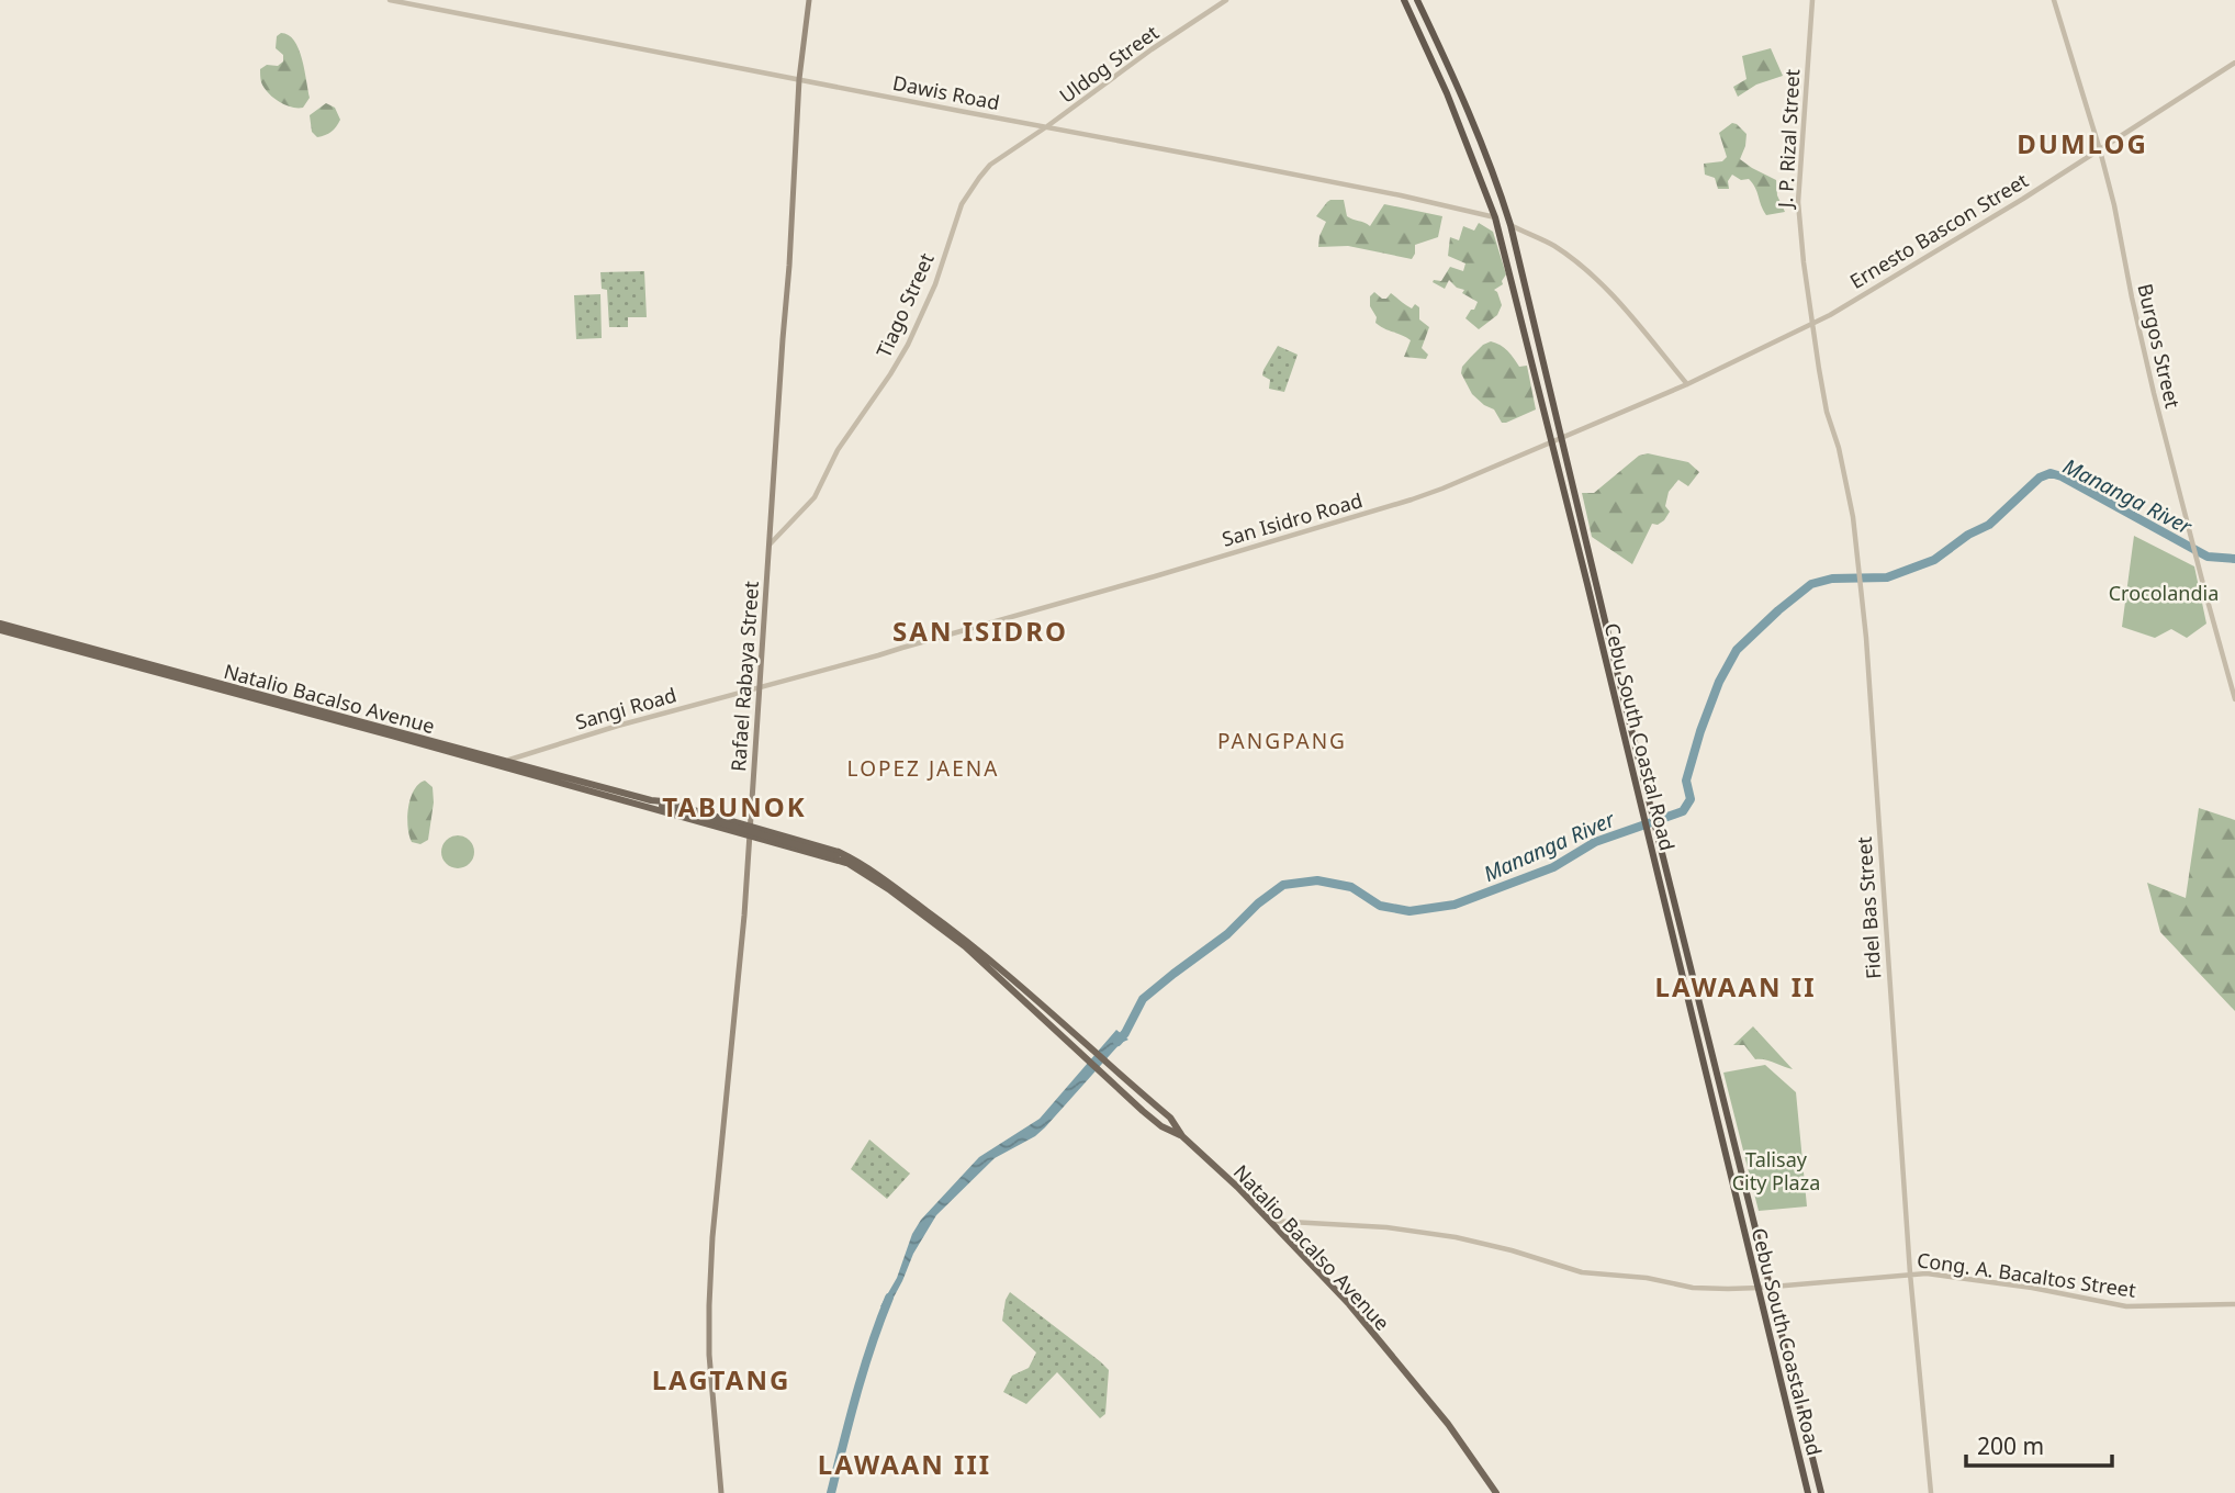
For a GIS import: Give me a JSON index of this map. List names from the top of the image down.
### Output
{
  "streets": {
    "highway": ["Cebu South Coastal Road"],
    "main road": ["Rafael Rabaya Street", "Natalio Bacalso Avenue"],
    "street": [
      "Uldog Street",
      "Dawis Road",
      "J. P. Rizal Street",
      "Ernesto Bascon Street",
      "Tiago Street",
      "Burgos Street",
      "San Isidro Road",
      "Sangi Road",
      "Fidel Bas Street",
      "Cong. A. Bacaltos Street"
    ]
  },
  "crossings": [
    ["Uldog Street", "Dawis Road"],
    ["Uldog Street", "Tiago Street"],
    ["Dawis Road", "Tiago Street"],
    ["Dawis Road", "Rafael Rabaya Street"],
    ["Dawis Road", "Cebu South Coastal Road"],
    ["J. P. Rizal Street", "Ernesto Bascon Street"],
    ["J. P. Rizal Street", "San Isidro Road"],
    ["J. P. Rizal Street", "Fidel Bas Street"],
    ["Ernesto Bascon Street", "Burgos Street"],
    ["Ernesto Bascon Street", "San Isidro Road"],
    ["Ernesto Bascon Street", "Fidel Bas Street"],
    ["Tiago Street", "Rafael Rabaya Street"],
    ["San Isidro Road", "Rafael Rabaya Street"],
    ["San Isidro Road", "Sangi Road"],
    ["San Isidro Road", "Cebu South Coastal Road"],
    ["San Isidro Road", "Fidel Bas Street"],
    ["Rafael Rabaya Street", "Natalio Bacalso Avenue"],
    ["Rafael Rabaya Street", "Sangi Road"],
    ["Natalio Bacalso Avenue", "Sangi Road"],
    ["Natalio Bacalso Avenue", "Cong. A. Bacaltos Street"],
    ["Cebu South Coastal Road", "Cong. A. Bacaltos Street"],
    ["Fidel Bas Street", "Cong. A. Bacaltos Street"]
  ],
  "districts": [
    "DUMLOG",
    "SAN ISIDRO",
    "PANGPANG",
    "LOPEZ JAENA",
    "TABUNOK",
    "LAWAAN II",
    "LAGTANG",
    "LAWAAN III"
  ],
  "water": ["Mananga River"],
  "parks": ["Crocolandia", "Talisay City Plaza"],
  "scale_bar": "200 m"
}
